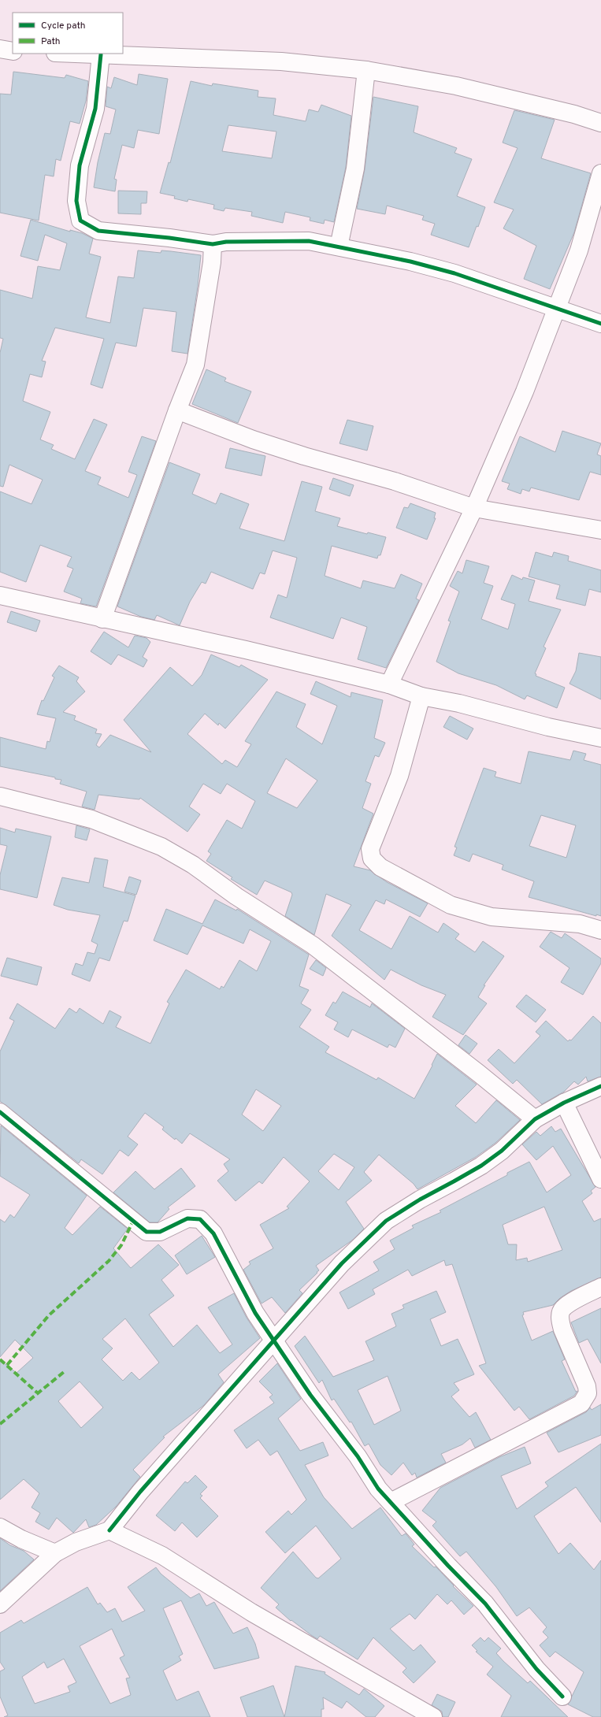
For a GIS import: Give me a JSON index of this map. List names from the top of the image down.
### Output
{
  "legend": ["Cycle path", "Path"]
}
